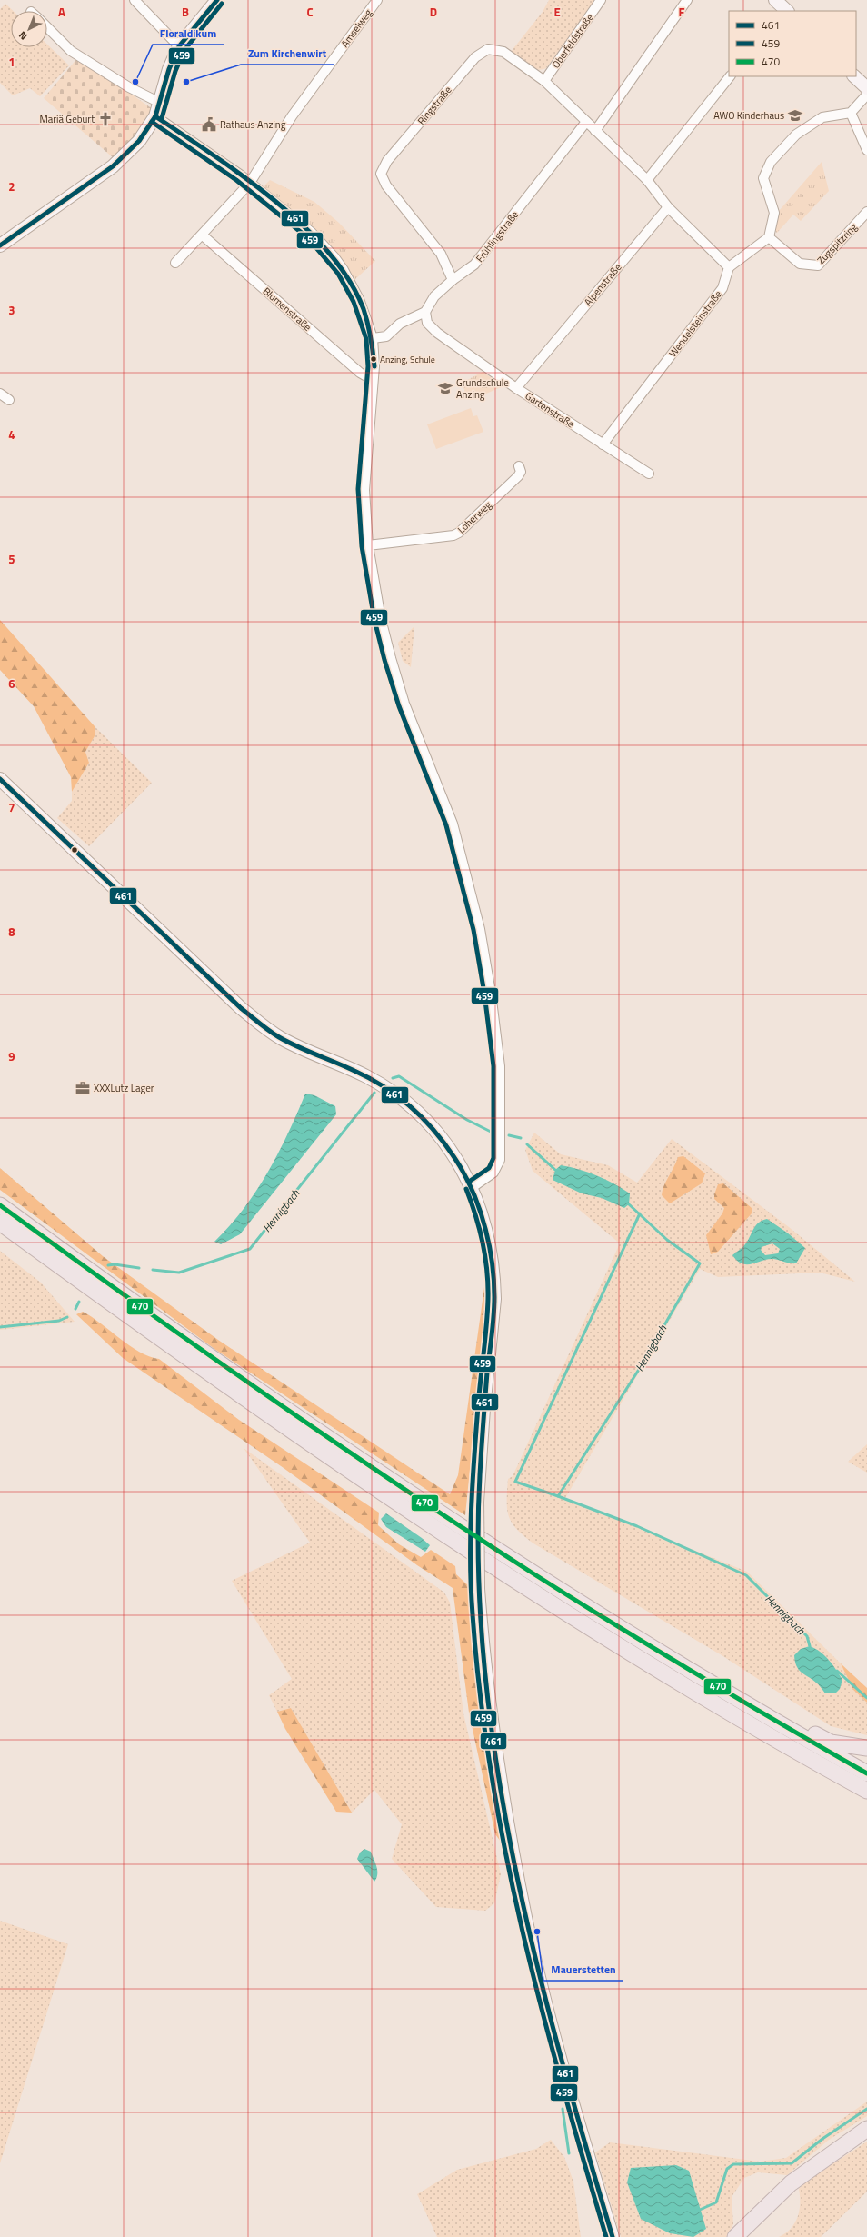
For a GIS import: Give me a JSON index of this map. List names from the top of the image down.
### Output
{
  "streets": {
    "street": [
      "Amselweg",
      "Oberfeldstraße",
      "Ringstraße",
      "Frühlingstraße",
      "Zugspitzring",
      "Alpenstraße",
      "Blumenstraße",
      "Wendelsteinstraße",
      "Gartenstraße",
      "Loherweg"
    ]
  },
  "crossings": [
    ["Oberfeldstraße", "Ringstraße"],
    ["Ringstraße", "Frühlingstraße"],
    ["Frühlingstraße", "Gartenstraße"],
    ["Alpenstraße", "Gartenstraße"],
    ["Wendelsteinstraße", "Gartenstraße"]
  ],
  "water": ["Hennigbach"],
  "places": {
    "other": [
      "Floraldikum",
      "Zum Kirchenwirt",
      "Anzing, Schule",
      "Mauerstetten"
    ],
    "school or university": ["AWO Kinderhaus", "Grundschule Anzing"],
    "church": ["Mariä Geburt"],
    "public building": ["Rathaus Anzing"],
    "office": ["XXXLutz Lager"]
  },
  "lines": ["transit line 461", "transit line 459", "transit line 470"],
  "legend": ["461", "459", "470"],
  "north": "bottom left",
  "grid": {
    "columns": [
      "A",
      "B",
      "C",
      "D",
      "E",
      "F"
    ],
    "rows": [
      "1",
      "2",
      "3",
      "4",
      "5",
      "6",
      "7",
      "8",
      "9"
    ]
  }
}
